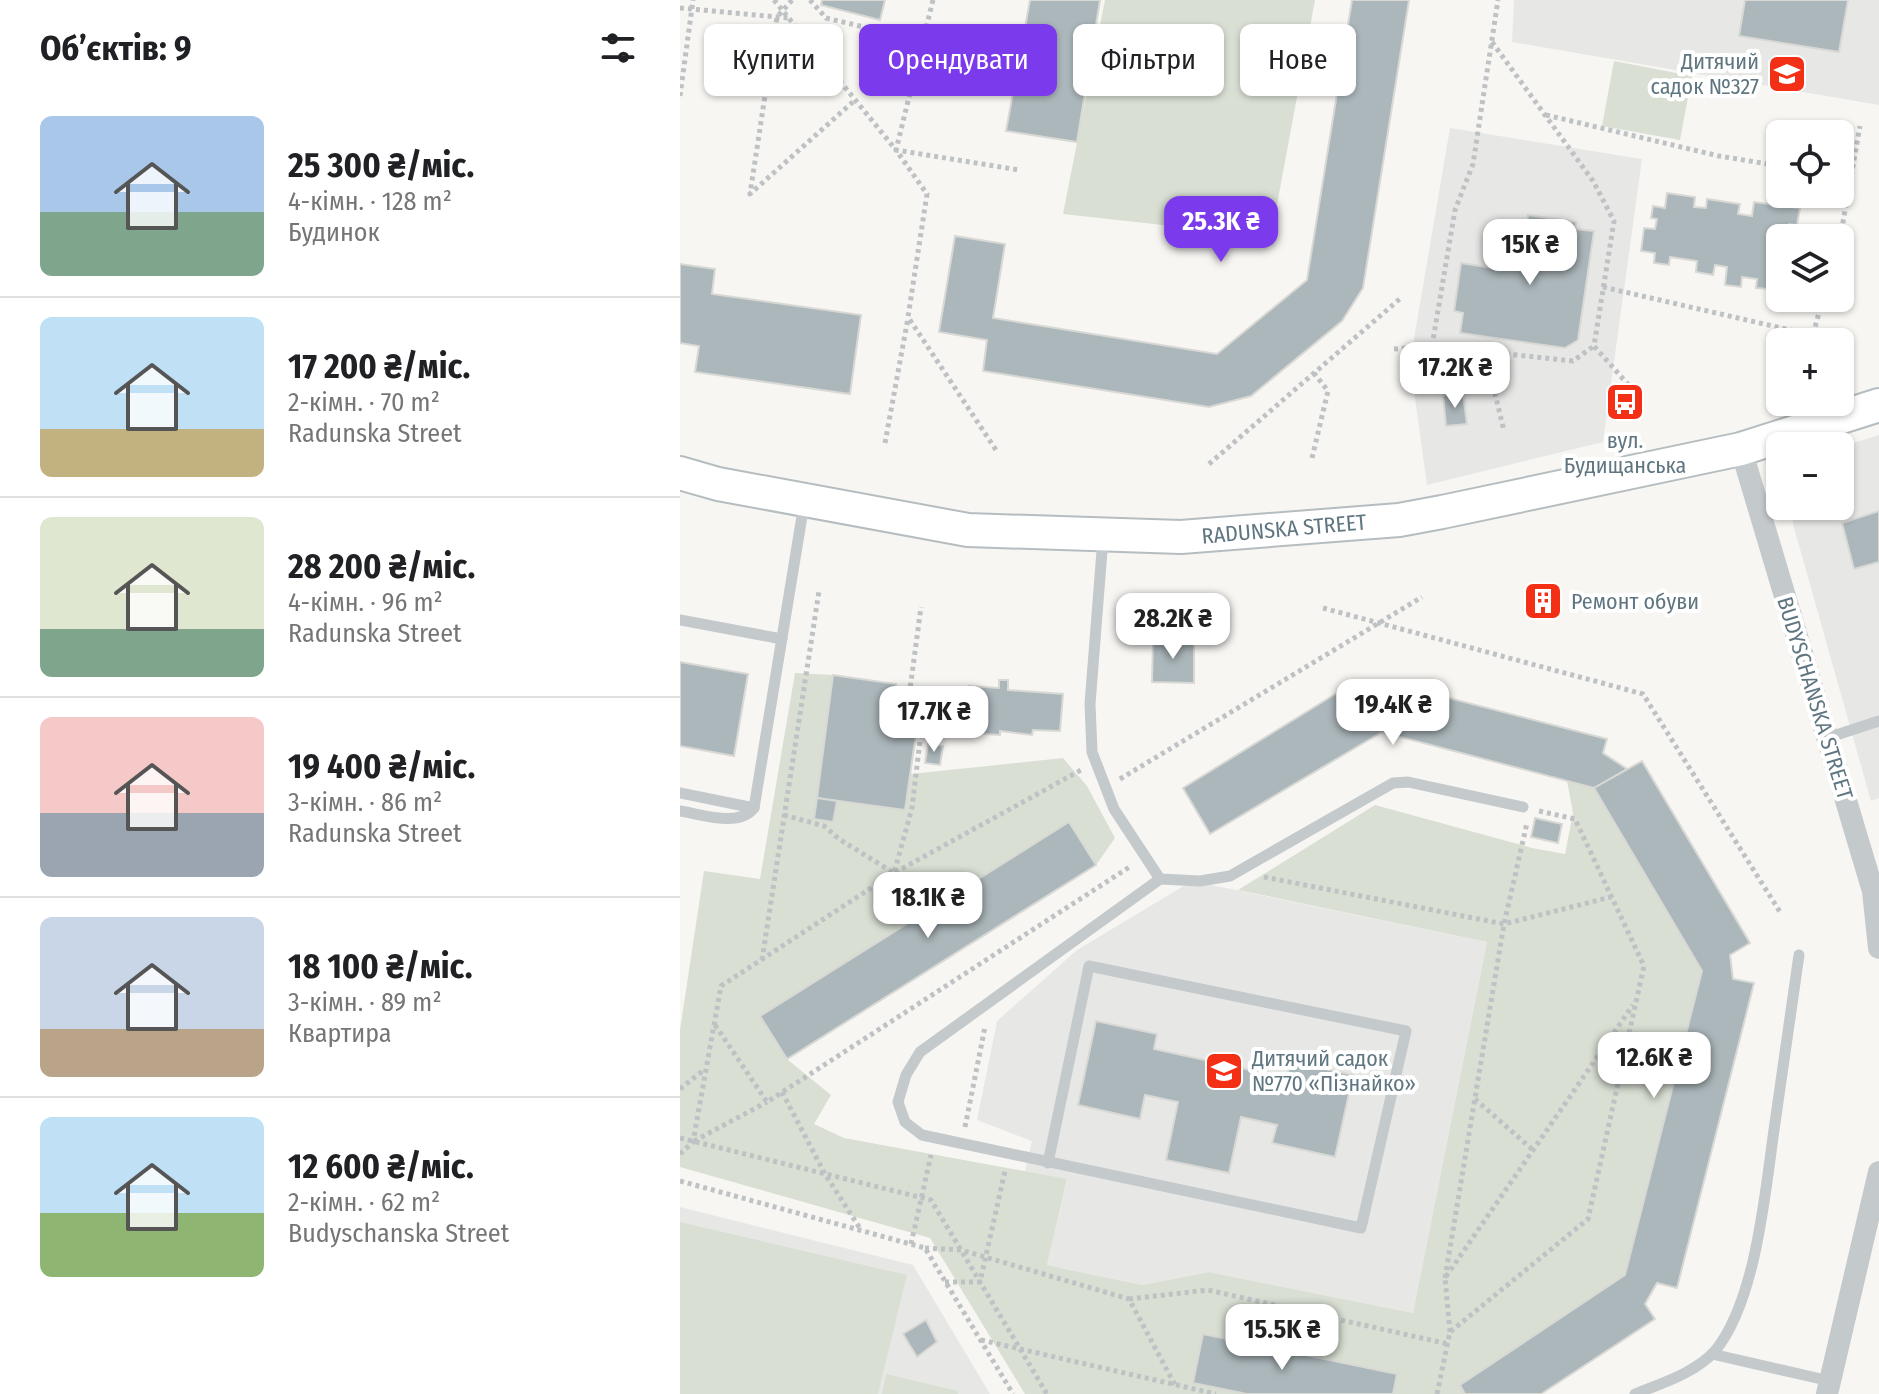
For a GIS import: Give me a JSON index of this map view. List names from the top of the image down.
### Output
{
  "streets": {
    "main road": ["RADUNSKA STREET"],
    "street": ["BUDYSCHANSKA STREET"]
  },
  "crossings": [
    ["RADUNSKA STREET", "BUDYSCHANSKA STREET"]
  ],
  "places": {
    "school or university": ["Дитячий садок №327", "Дитячий садок №770 «Пізнайко»"],
    "bus stop": ["вул. Будищанська"],
    "building": ["Ремонт обуви"]
  },
  "page": {
    "heading": "Об’єктів: 9",
    "chip": [
      "Купити",
      "Орендувати",
      "Фільтри",
      "Нове"
    ],
    "list": [
      {
        "name": "25 300 ₴/міс.",
        "note": "4-кімн. · 128 m² · Будинок"
      },
      {
        "name": "17 200 ₴/міс.",
        "note": "2-кімн. · 70 m² · Radunska Street"
      },
      {
        "name": "28 200 ₴/міс.",
        "note": "4-кімн. · 96 m² · Radunska Street"
      },
      {
        "name": "19 400 ₴/міс.",
        "note": "3-кімн. · 86 m² · Radunska Street"
      },
      {
        "name": "18 100 ₴/міс.",
        "note": "3-кімн. · 89 m² · Квартира"
      },
      {
        "name": "12 600 ₴/міс.",
        "note": "2-кімн. · 62 m² · Budyschanska Street"
      }
    ],
    "map_buttons": ["+", "−"],
    "price": [
      "25.3K ₴",
      "15K ₴",
      "17.2K ₴",
      "28.2K ₴",
      "19.4K ₴",
      "17.7K ₴",
      "18.1K ₴",
      "12.6K ₴",
      "15.5K ₴"
    ]
  }
}
